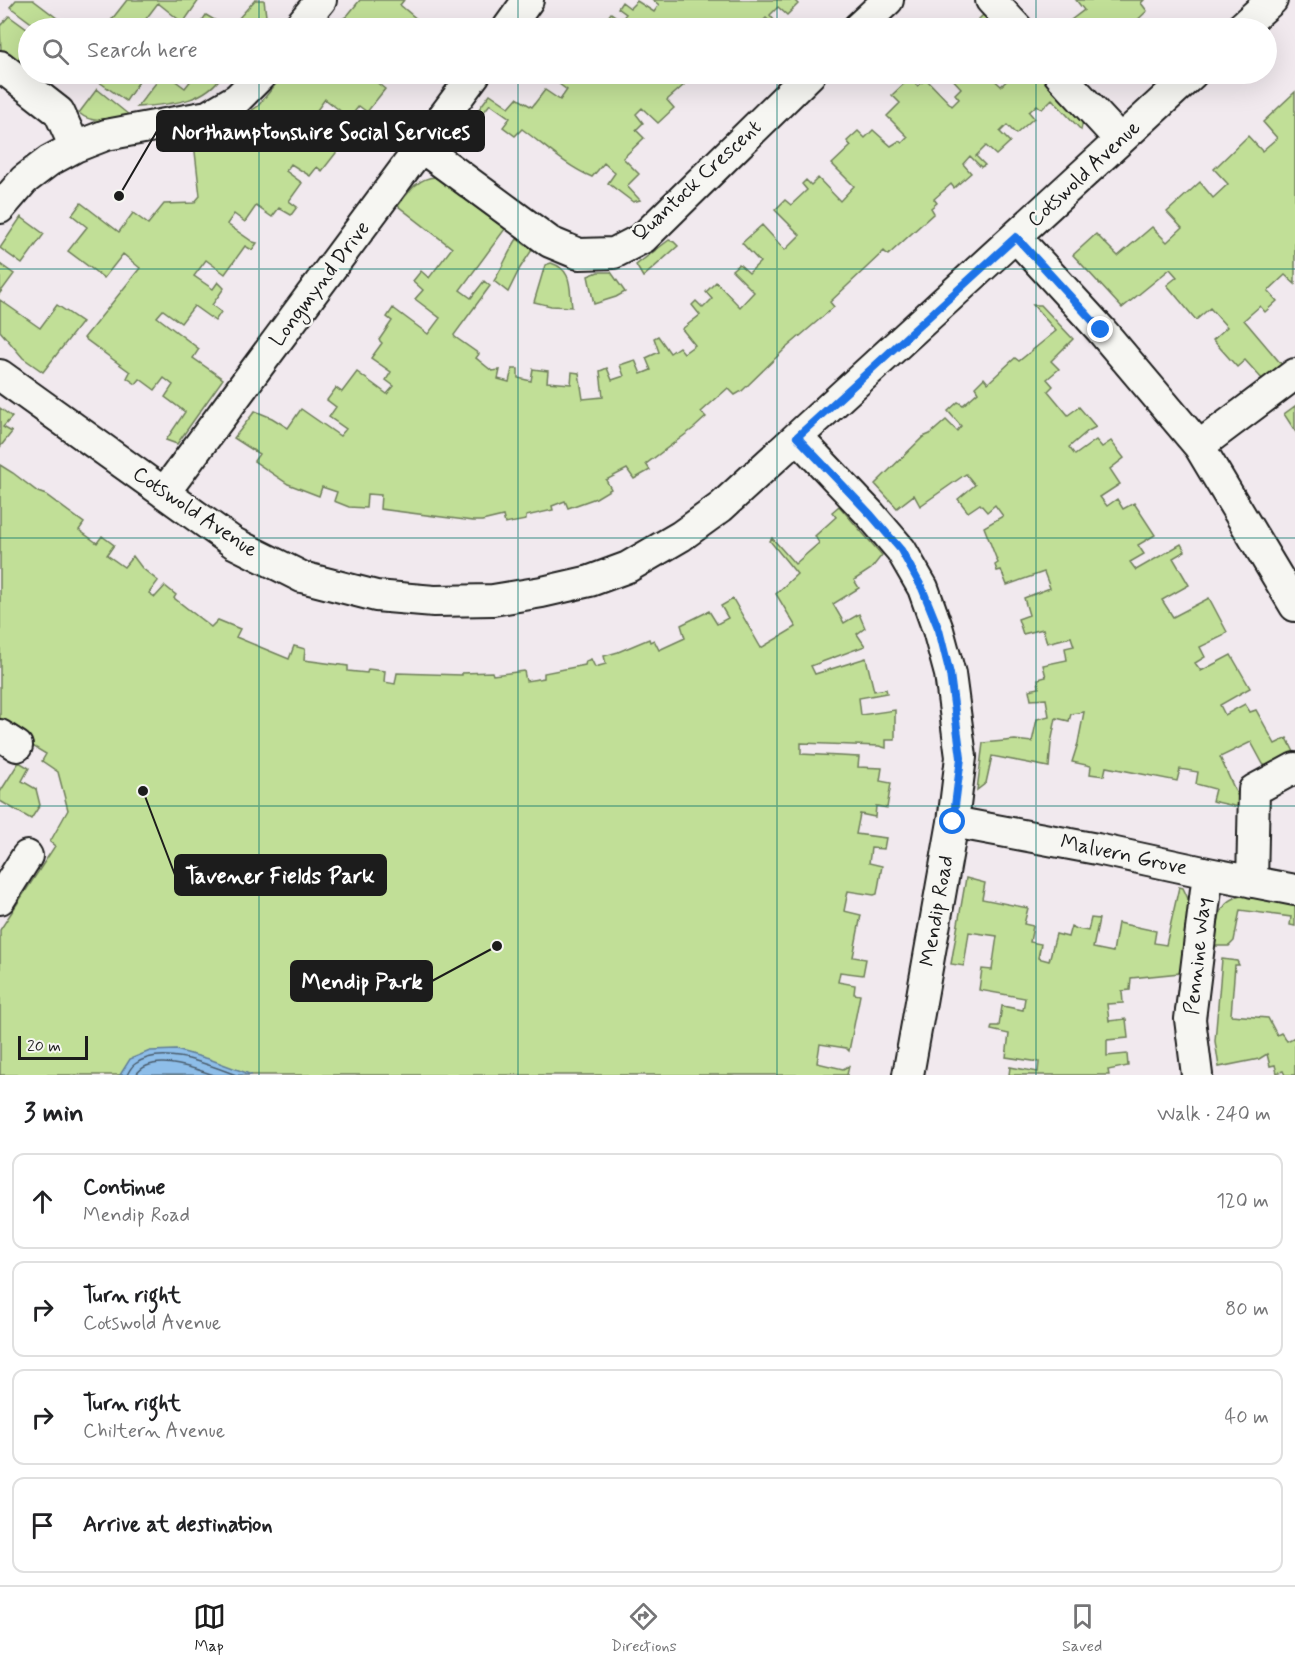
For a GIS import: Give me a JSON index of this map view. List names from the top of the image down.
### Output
{
  "streets": {
    "street": [
      "Cotswold Avenue",
      "Quantock Crescent",
      "Longmynd Drive",
      "Malvern Grove",
      "Mendip Road",
      "Pennine Way"
    ]
  },
  "crossings": [
    ["Cotswold Avenue", "Longmynd Drive"],
    ["Cotswold Avenue", "Mendip Road"],
    ["Quantock Crescent", "Longmynd Drive"],
    ["Malvern Grove", "Mendip Road"],
    ["Malvern Grove", "Pennine Way"]
  ],
  "places": ["Northamptonshire Social Services", "Tavener Fields Park", "Mendip Park"],
  "scale_bar": "20 m",
  "page": {
    "search": "Search here",
    "scale": "20 m",
    "heading": ["3 min", "Walk · 240 m"],
    "list": [
      ["Continue", "Mendip Road", "120 m"],
      ["Turn right", "Cotswold Avenue", "80 m"],
      ["Turn right", "Chiltern Avenue", "40 m"],
      "Arrive at destination"
    ],
    "nav": ["Map", "Directions", "Saved"]
  }
}
